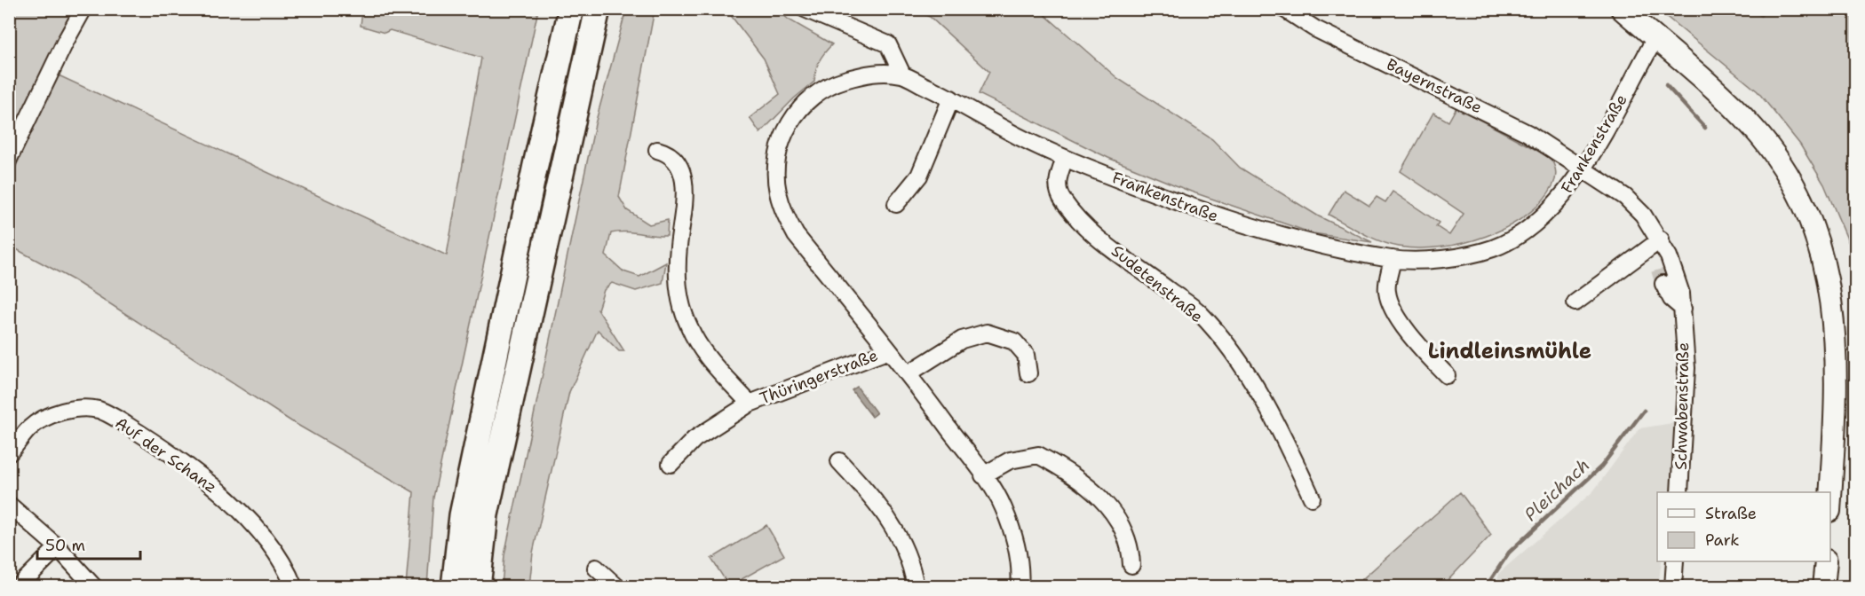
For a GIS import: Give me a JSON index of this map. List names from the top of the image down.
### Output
{
  "streets": {
    "street": [
      "Bayernstraße",
      "Frankenstraße",
      "Sudetenstraße",
      "Thüringerstraße",
      "Schwabenstraße",
      "Auf der Schanz"
    ]
  },
  "crossings": [
    ["Bayernstraße", "Frankenstraße"],
    ["Bayernstraße", "Schwabenstraße"],
    ["Frankenstraße", "Sudetenstraße"],
    ["Frankenstraße", "Thüringerstraße"],
    ["Frankenstraße", "Schwabenstraße"]
  ],
  "districts": ["Lindleinsmühle"],
  "water": ["Pleichach"],
  "legend": ["Straße", "Park"],
  "scale_bar": "50 m"
}
